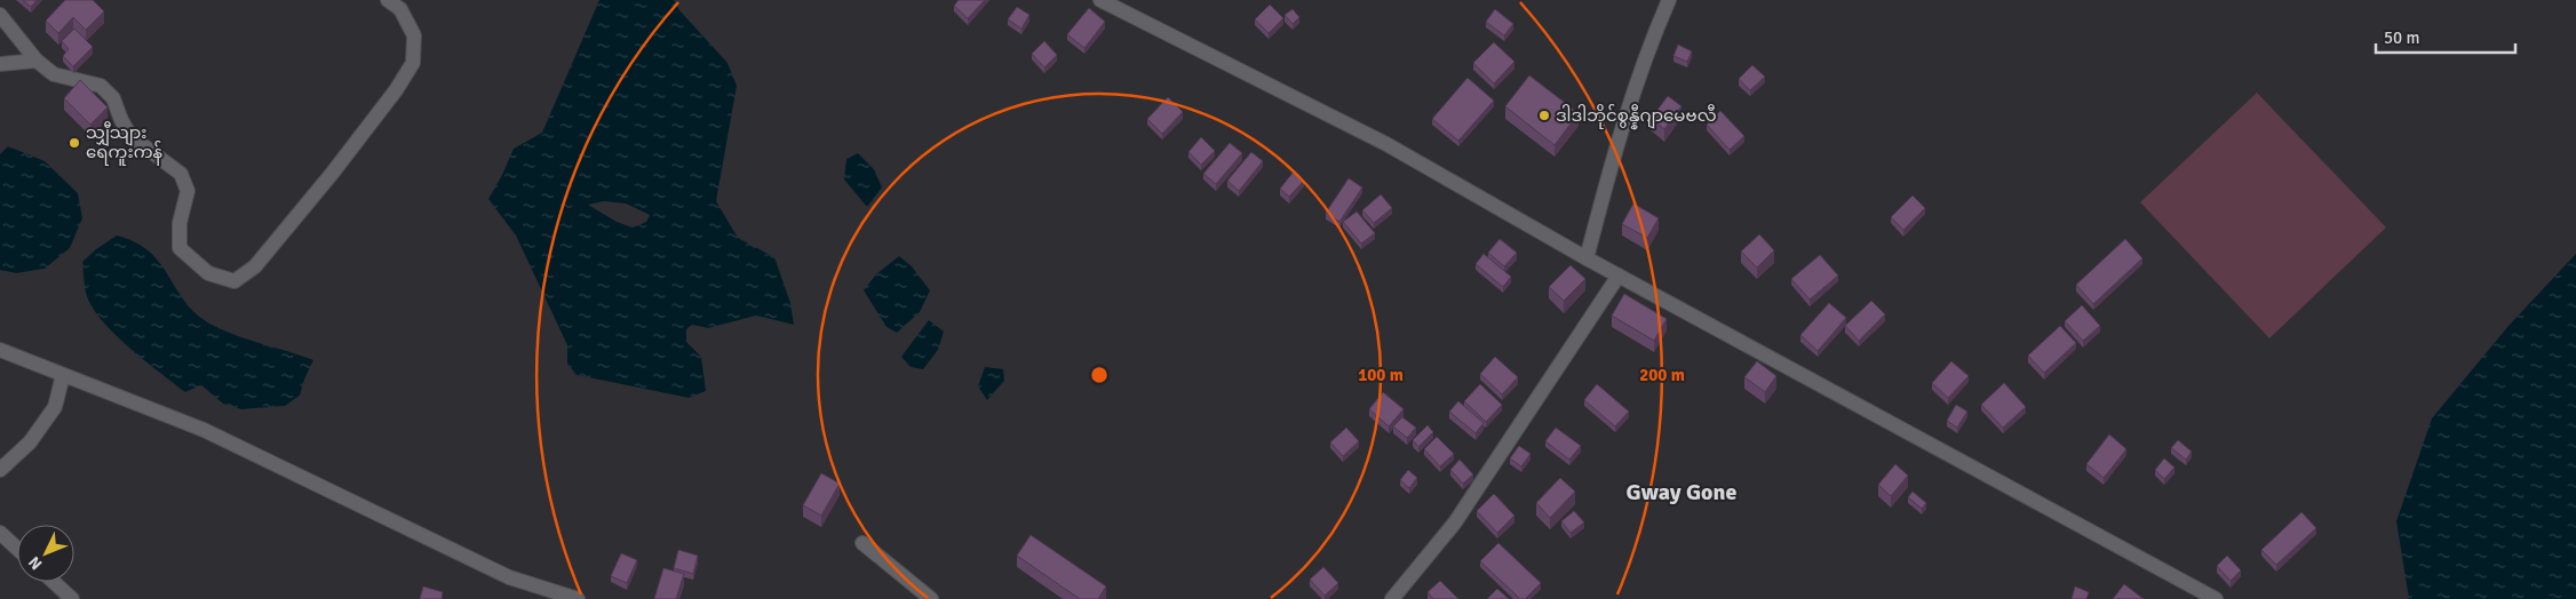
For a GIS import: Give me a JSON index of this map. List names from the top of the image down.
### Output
{
  "districts": ["Gway Gone"],
  "places": ["ဒါဒါဘိုင်စွန္နီဂျာမေဗလီ", "သျှီသျား ရေကူးကန်"],
  "scale_bar": "50 m",
  "north": "bottom left",
  "rings": ["100 m", "200 m"]
}
